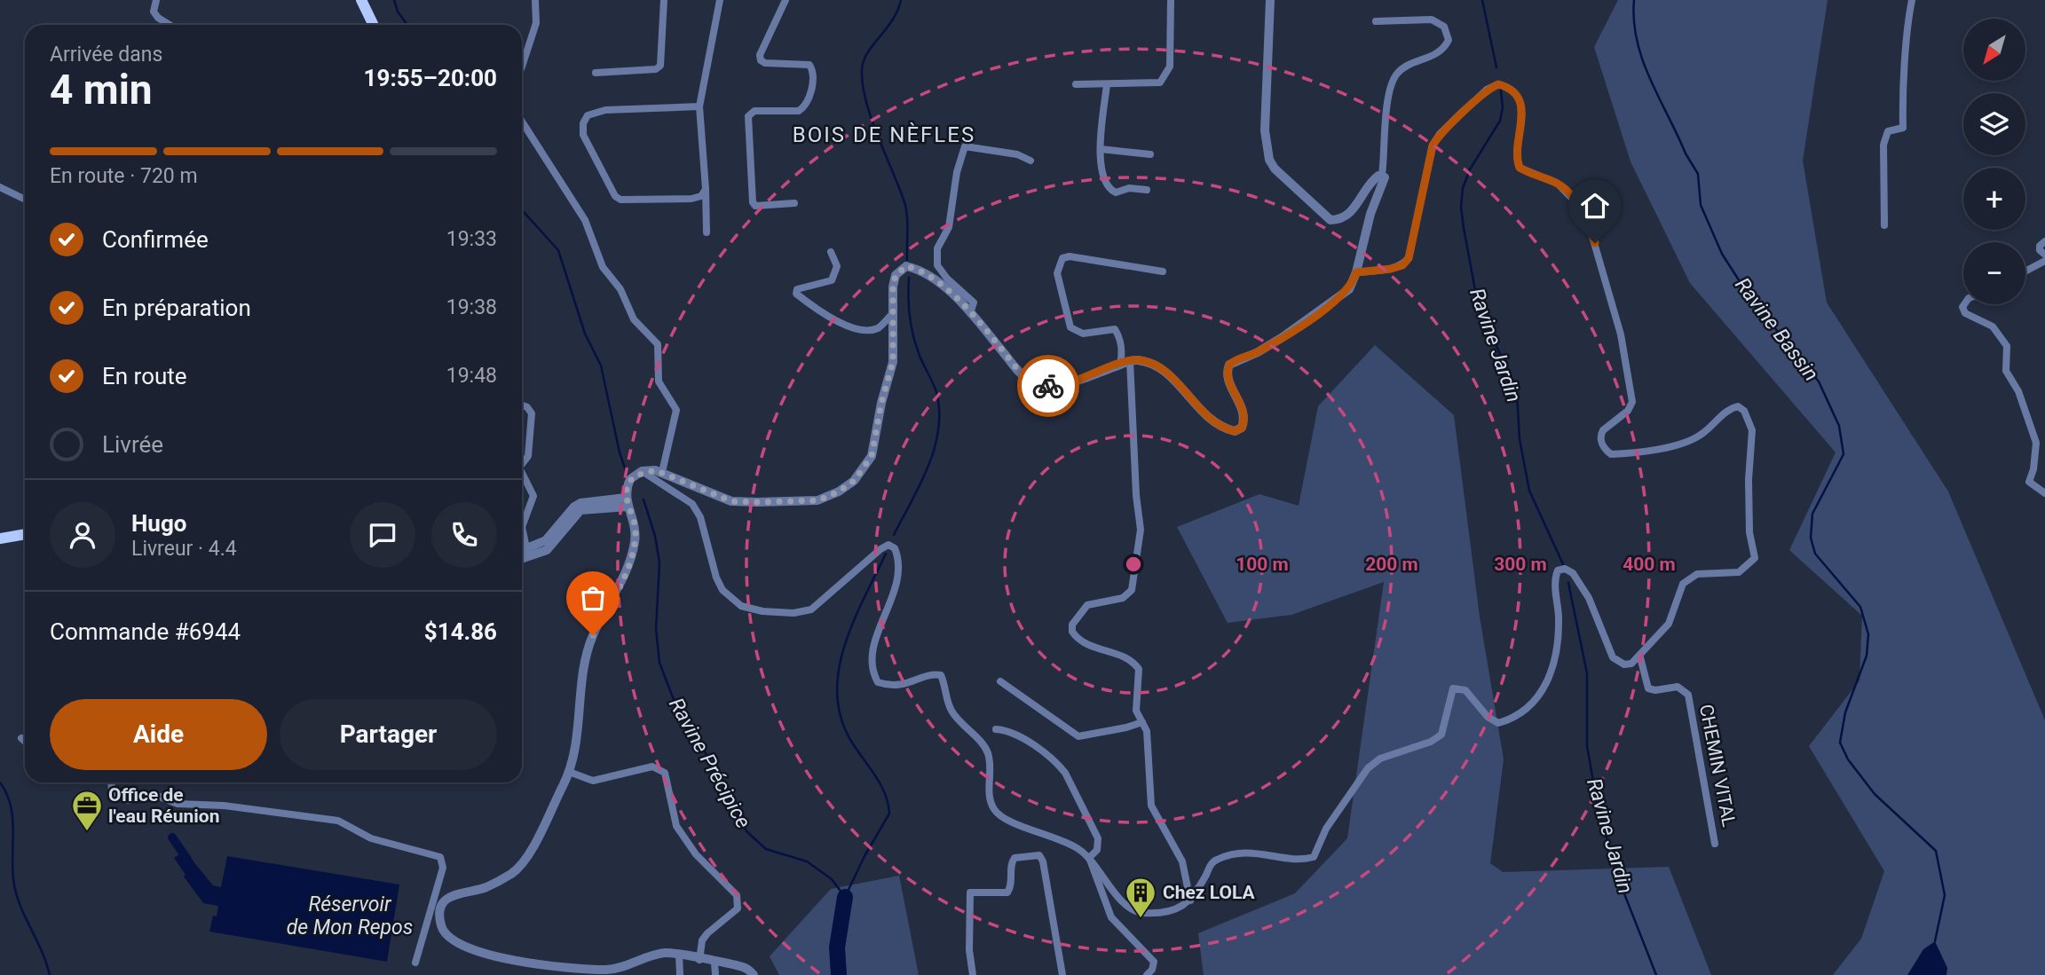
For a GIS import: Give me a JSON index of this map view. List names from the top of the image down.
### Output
{
  "streets": {
    "street": ["CHEMIN VITAL"]
  },
  "districts": ["BOIS DE NÈFLES"],
  "water": [
    "Ravine Bassin",
    "Ravine Jardin",
    "Ravine Précipice",
    "Réservoir de Mon Repos"
  ],
  "places": {
    "office": ["Office de l'eau Réunion"],
    "building": ["Chez LOLA"]
  },
  "north": "bottom left",
  "page": {
    "map_buttons": ["+", "−"],
    "heading": ["4 min", "Arrivée dans", "19:55–20:00"],
    "panel": [
      "Hugo",
      "Livreur · 4.4",
      "Commande #6944",
      "$14.86"
    ],
    "bar": "En route · 720 m",
    "list": [
      ["Confirmée", "19:33"],
      ["En préparation", "19:38"],
      ["En route", "19:48"],
      "Livrée"
    ],
    "buttons": ["Aide", "Partager"]
  },
  "rings": [
    "100 m",
    "200 m",
    "300 m",
    "400 m"
  ]
}
